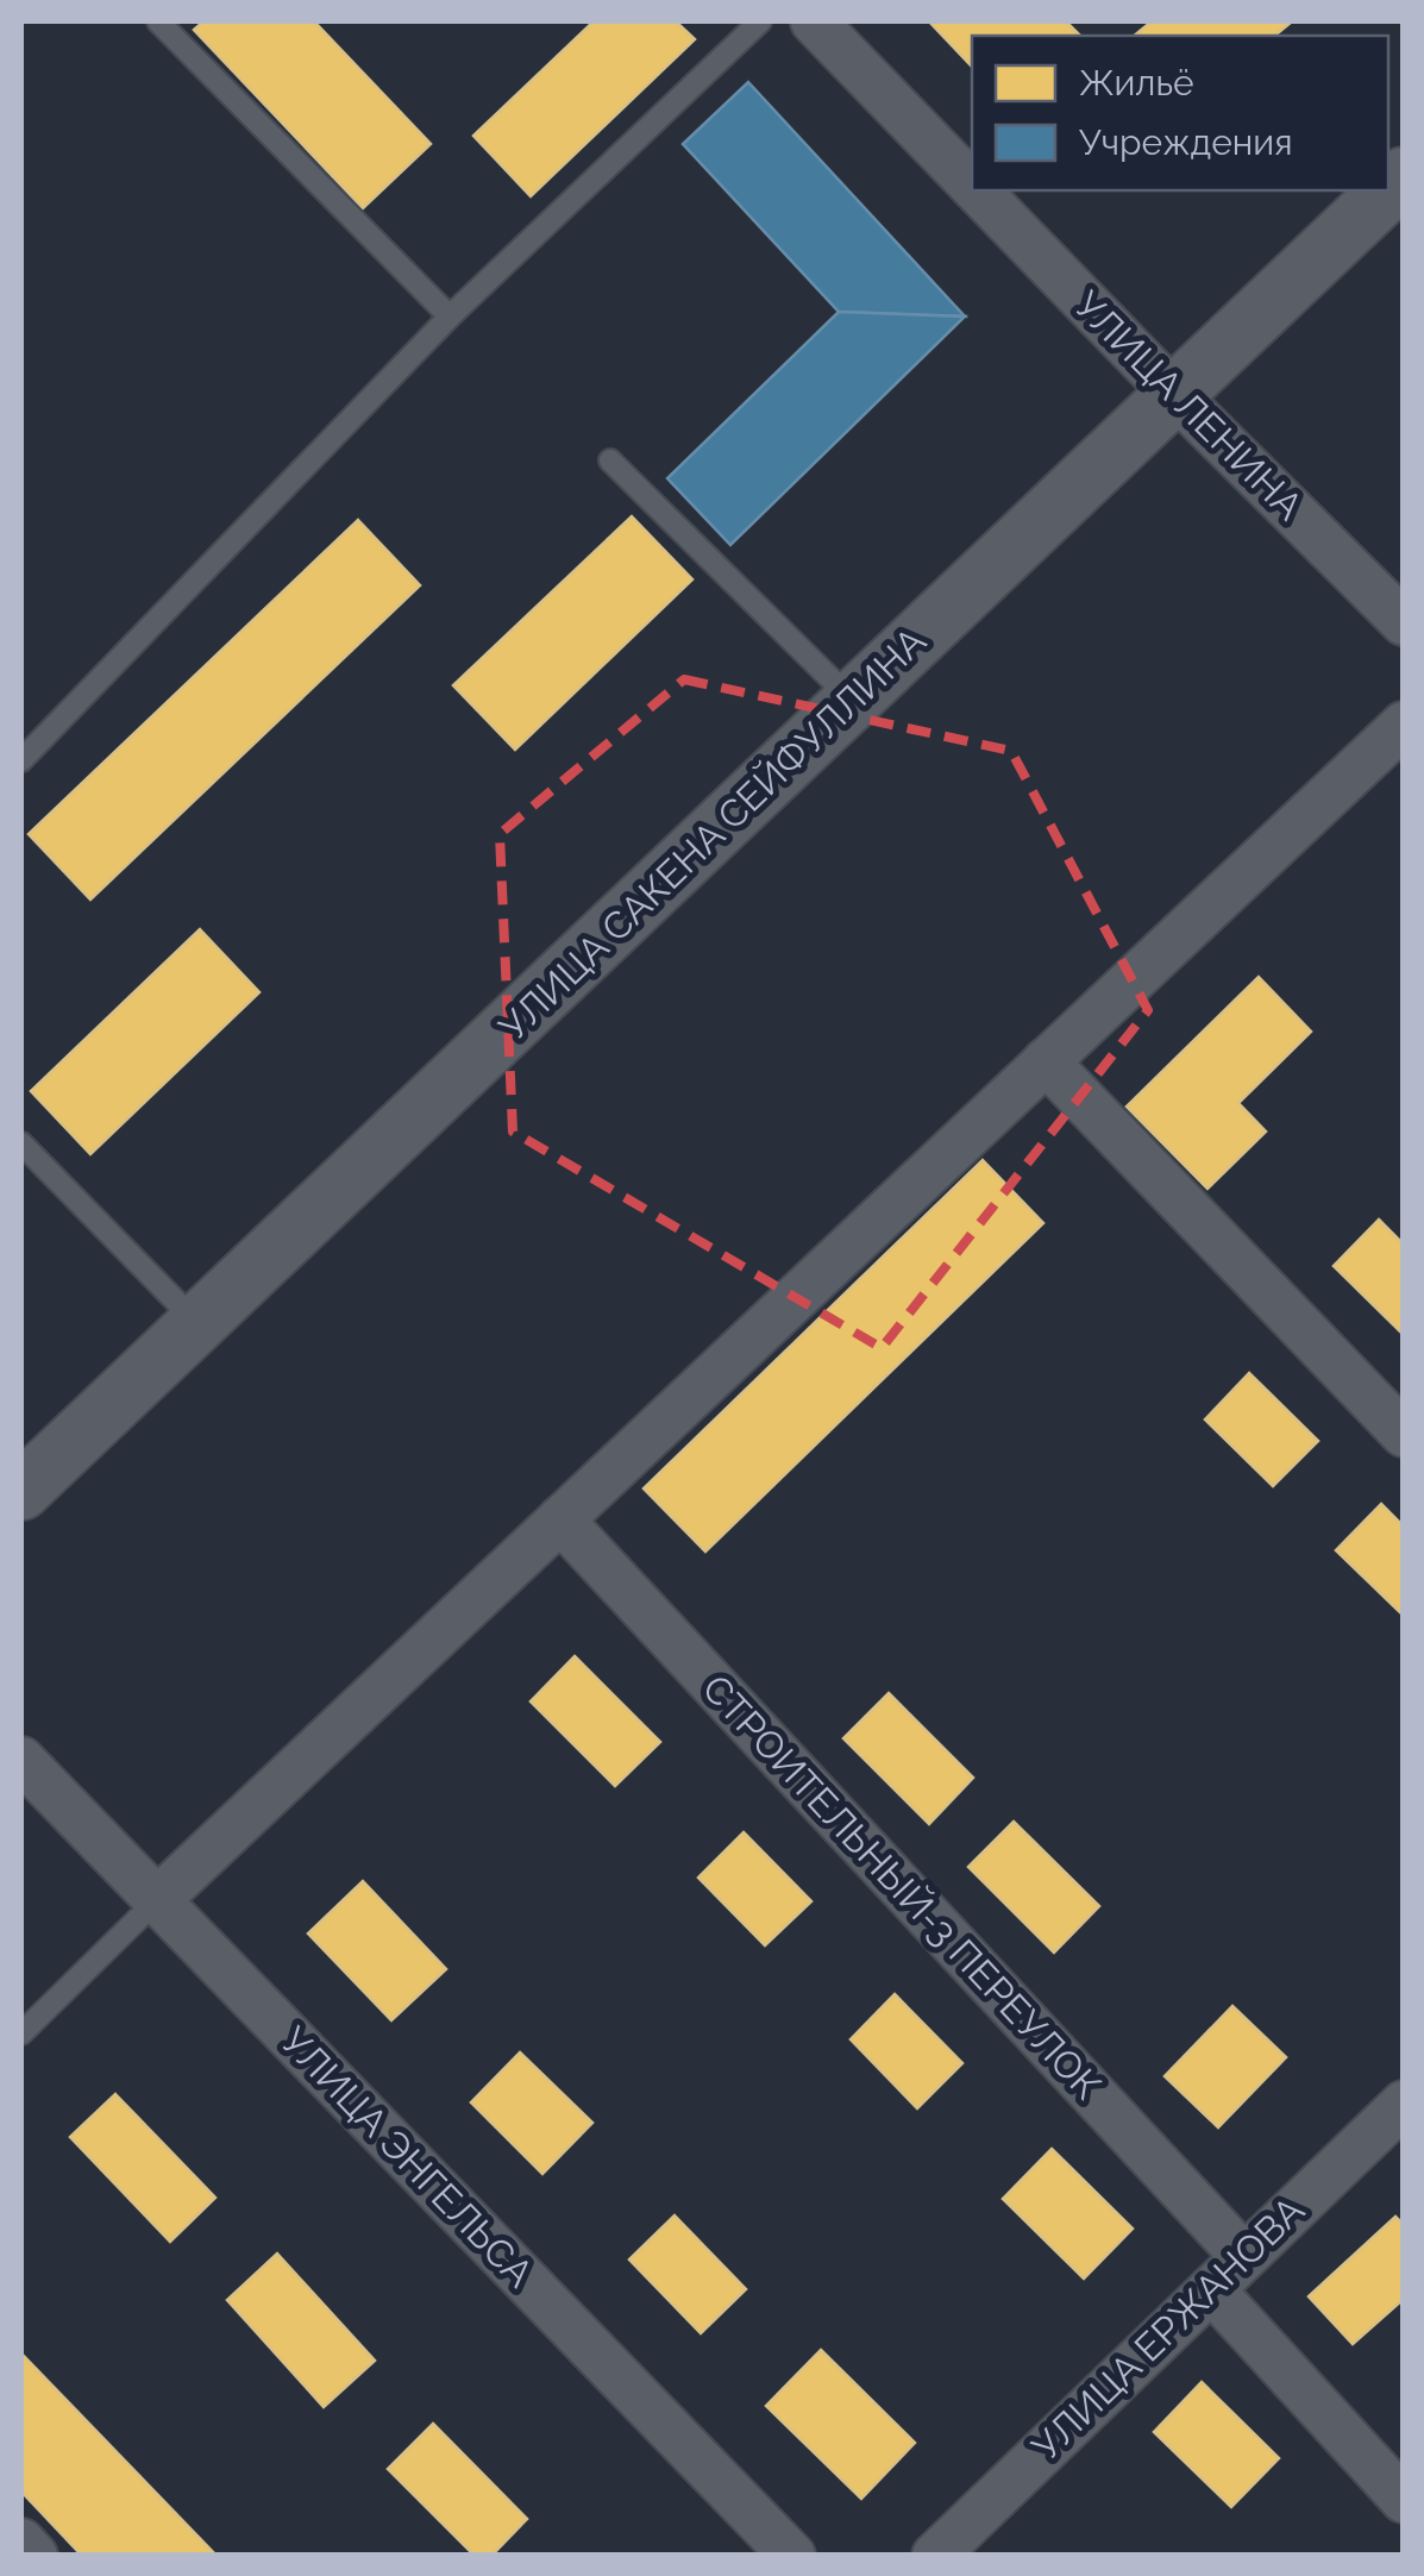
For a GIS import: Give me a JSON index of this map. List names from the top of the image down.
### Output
{
  "streets": {
    "street": [
      "УЛИЦА ЛЕНИНА",
      "УЛИЦА САКЕНА СЕЙФУЛЛИНА",
      "СТРОИТЕЛЬНЫЙ-3 ПЕРЕУЛОК",
      "УЛИЦА ЭНГЕЛЬСА",
      "УЛИЦА ЕРЖАНОВА"
    ]
  },
  "crossings": [
    ["УЛИЦА ЛЕНИНА", "УЛИЦА САКЕНА СЕЙФУЛЛИНА"],
    ["СТРОИТЕЛЬНЫЙ-3 ПЕРЕУЛОК", "УЛИЦА ЕРЖАНОВА"]
  ],
  "legend": ["Жильё", "Учреждения"]
}
